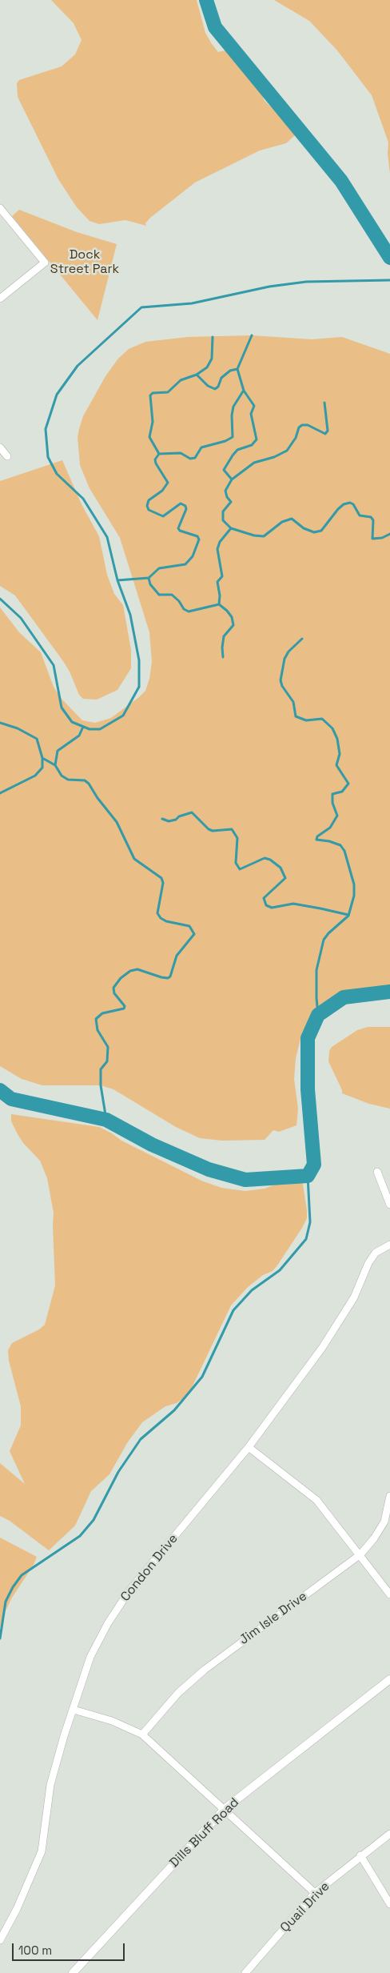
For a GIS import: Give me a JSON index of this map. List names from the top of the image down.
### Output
{
  "streets": {
    "street": [
      "Condon Drive",
      "Jim Isle Drive",
      "Dills Bluff Road",
      "Quail Drive"
    ]
  },
  "parks": ["Dock Street Park"],
  "scale_bar": "100 m"
}
